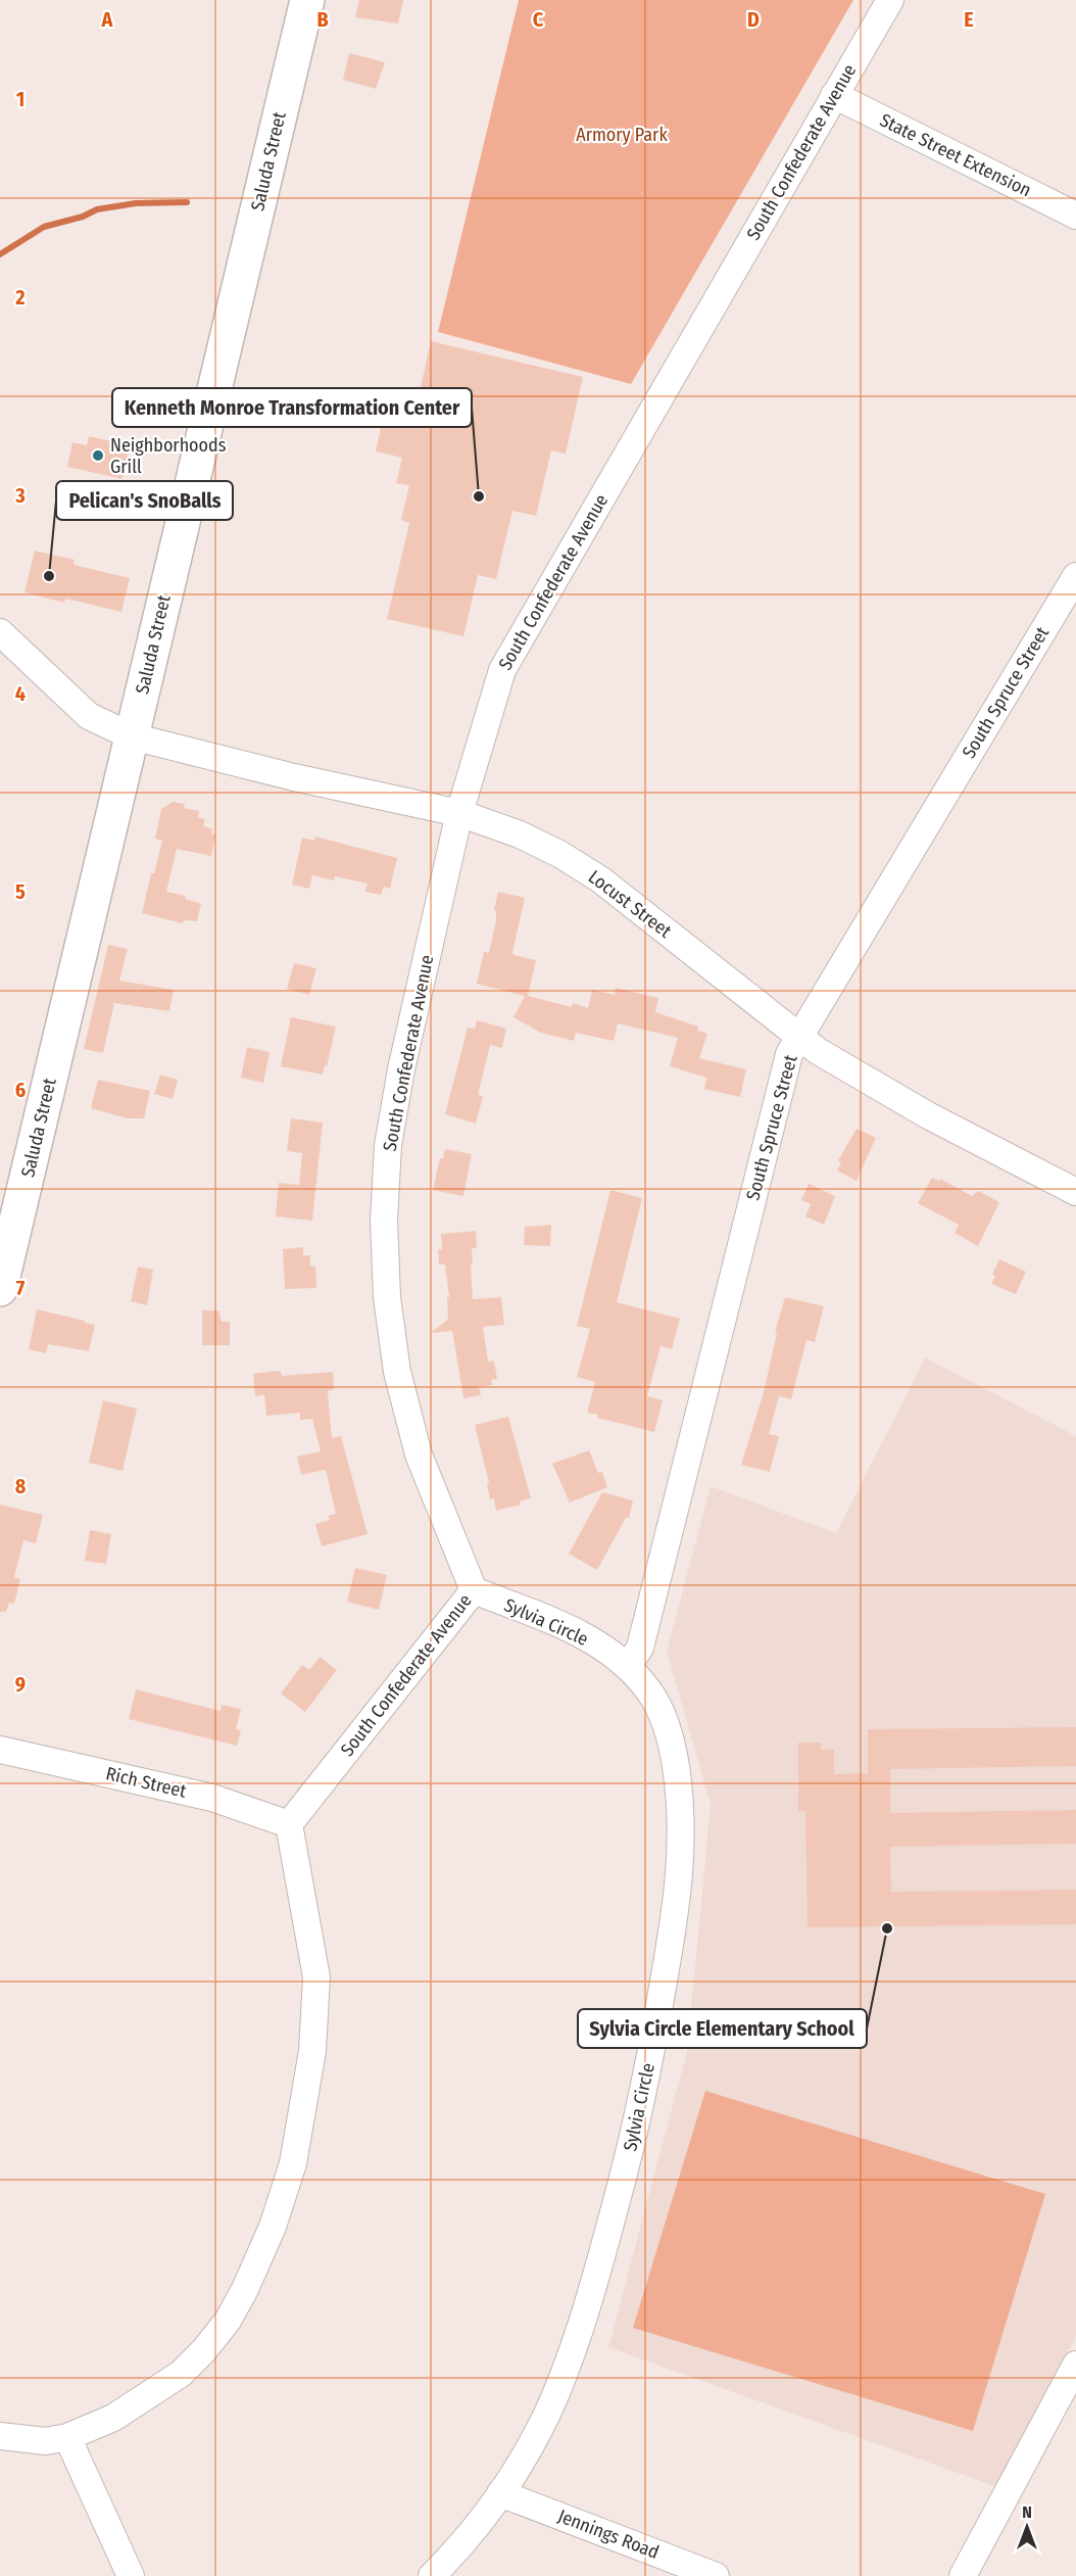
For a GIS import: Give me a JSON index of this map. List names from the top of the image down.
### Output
{
  "streets": {
    "main road": ["Saluda Street"],
    "street": [
      "South Confederate Avenue",
      "State Street Extension",
      "South Spruce Street",
      "Locust Street",
      "Sylvia Circle",
      "Rich Street",
      "Jennings Road"
    ]
  },
  "crossings": [
    ["South Confederate Avenue", "State Street Extension"],
    ["South Confederate Avenue", "Locust Street"],
    ["South Confederate Avenue", "Sylvia Circle"],
    ["South Confederate Avenue", "Rich Street"],
    ["Saluda Street", "Locust Street"],
    ["South Spruce Street", "Locust Street"],
    ["South Spruce Street", "Sylvia Circle"],
    ["Sylvia Circle", "Jennings Road"]
  ],
  "parks": ["Armory Park"],
  "places": [
    "Neighborhoods Grill",
    "Kenneth Monroe Transformation Center",
    "Pelican's SnoBalls",
    "Sylvia Circle Elementary School"
  ],
  "north": "top",
  "grid": {
    "columns": [
      "A",
      "B",
      "C",
      "D",
      "E"
    ],
    "rows": [
      "1",
      "2",
      "3",
      "4",
      "5",
      "6",
      "7",
      "8",
      "9"
    ]
  }
}
